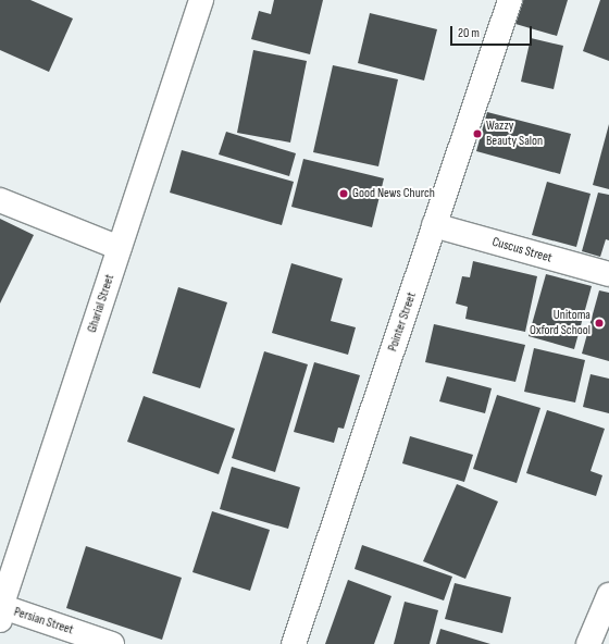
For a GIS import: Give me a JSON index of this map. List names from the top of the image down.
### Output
{
  "streets": {
    "street": [
      "Cuscus Street",
      "Gharial Street",
      "Pointer Street",
      "Persian Street"
    ]
  },
  "crossings": [
    ["Cuscus Street", "Pointer Street"],
    ["Gharial Street", "Persian Street"]
  ],
  "places": ["Wazzy Beauty Salon", "Good News Church", "Unitoma Oxford School"],
  "scale_bar": "20 m"
}
